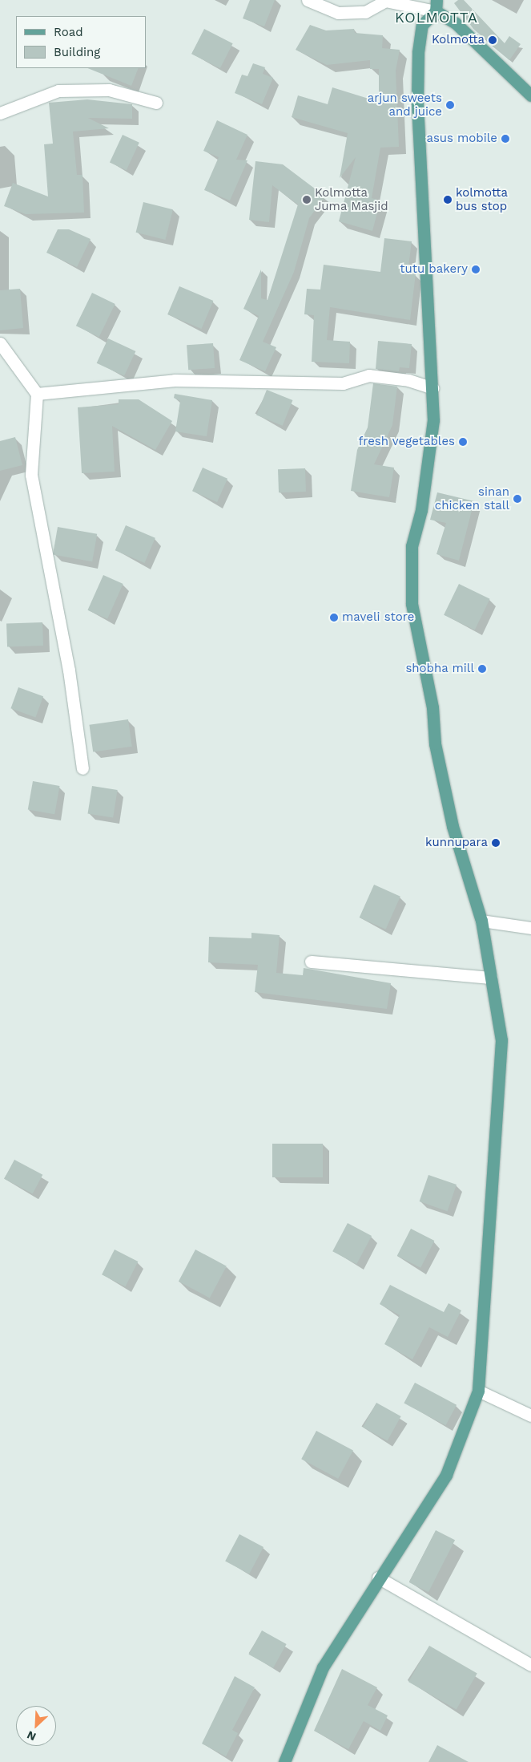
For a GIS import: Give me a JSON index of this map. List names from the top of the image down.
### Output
{
  "districts": ["KOLMOTTA"],
  "places": [
    "Kolmotta",
    "arjun sweets and juice",
    "asus mobile",
    "Kolmotta Juma Masjid",
    "kolmotta bus stop",
    "tutu bakery",
    "fresh vegetables",
    "sinan chicken stall",
    "maveli store",
    "shobha mill",
    "kunnupara"
  ],
  "legend": ["Road", "Building"],
  "north": "bottom left"
}
